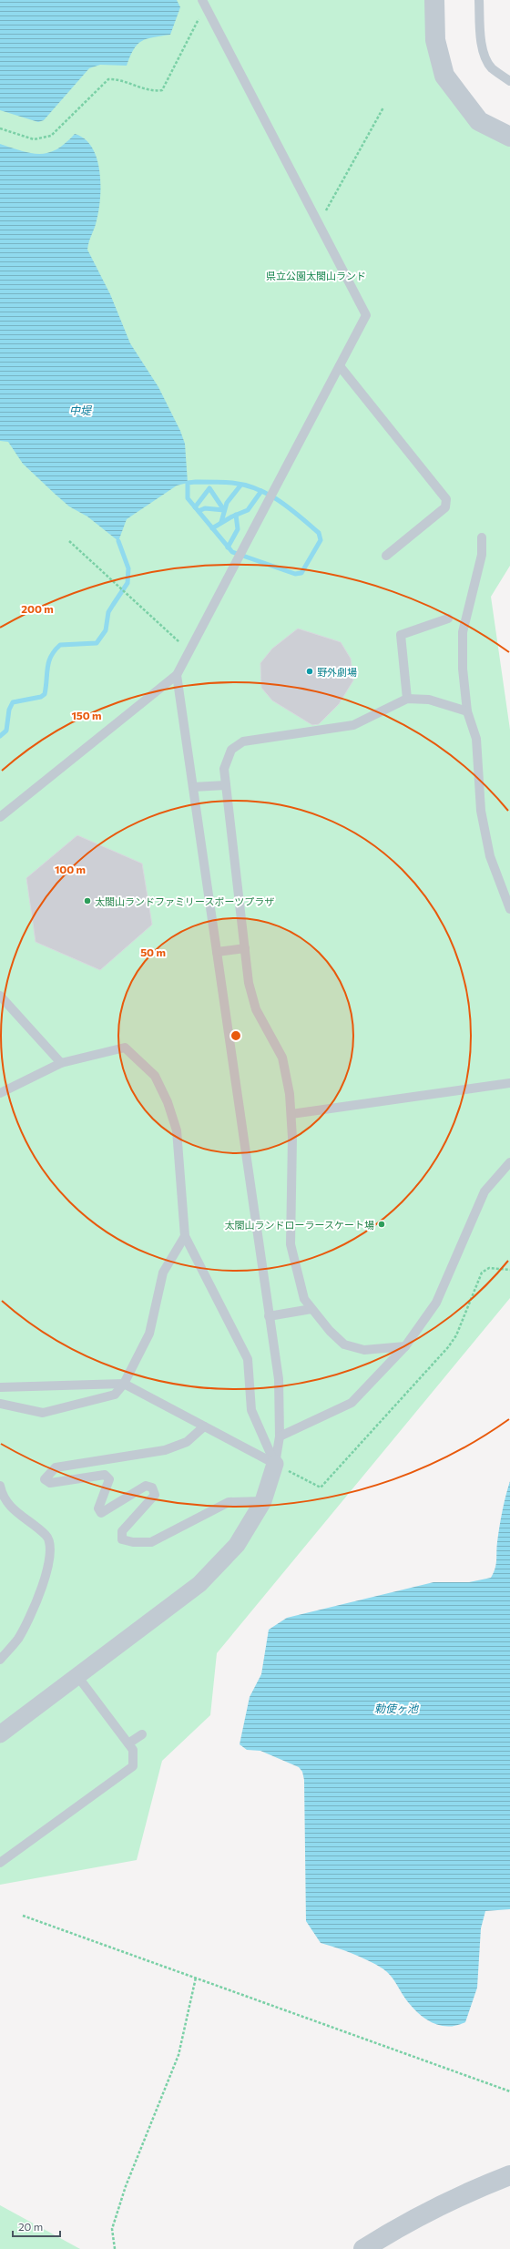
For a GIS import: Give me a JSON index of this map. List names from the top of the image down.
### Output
{
  "water": ["中堤", "勅使ヶ池"],
  "parks": ["県立公園太閤山ランド"],
  "places": ["野外劇場", "太閤山ランドファミリースポーツプラザ", "太閤山ランドローラースケート場"],
  "scale_bar": "20 m",
  "rings": [
    "200 m",
    "150 m",
    "100 m",
    "50 m"
  ]
}
